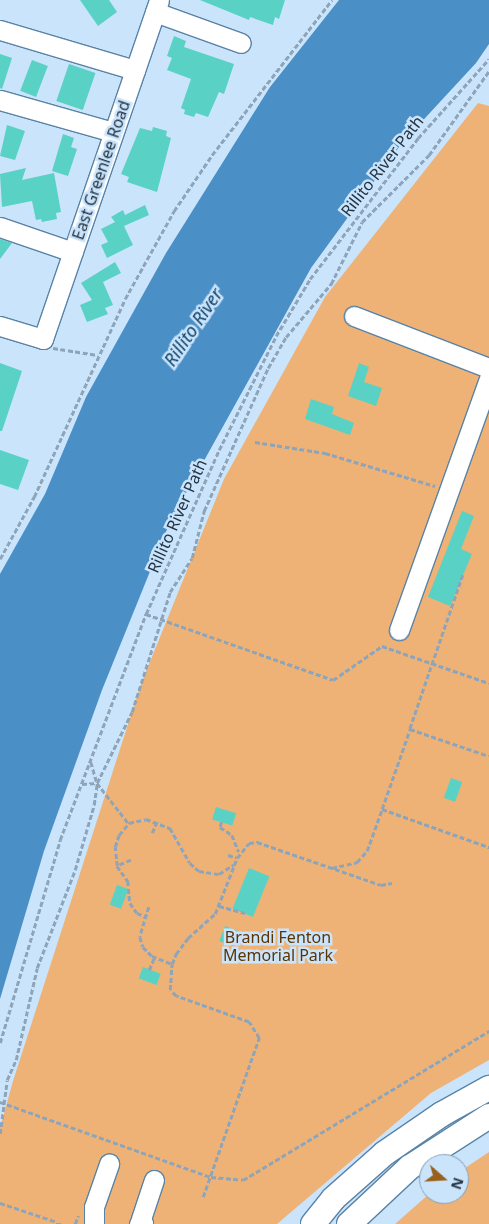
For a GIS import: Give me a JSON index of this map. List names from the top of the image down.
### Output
{
  "streets": {
    "street": ["East Greenlee Road"],
    "path": ["Rillito River Path"]
  },
  "water": ["Rillito River"],
  "parks": ["Brandi Fenton Memorial Park"],
  "north": "right"
}
